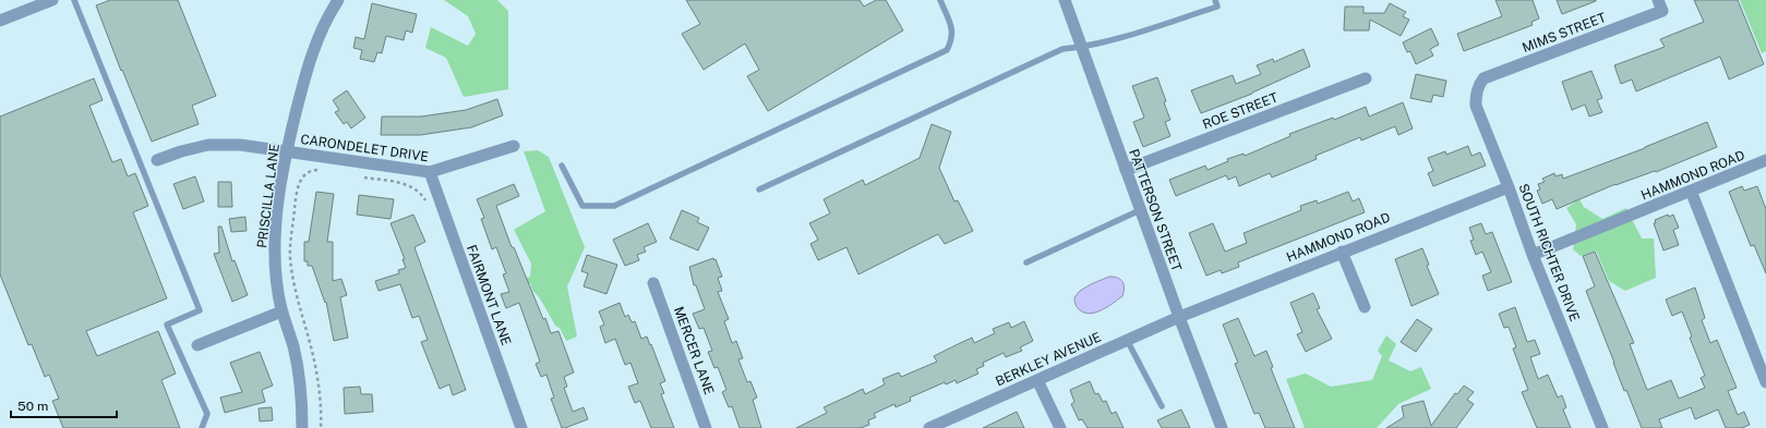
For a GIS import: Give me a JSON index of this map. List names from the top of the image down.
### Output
{
  "streets": {
    "street": [
      "MIMS STREET",
      "ROE STREET",
      "CARONDELET DRIVE",
      "HAMMOND ROAD",
      "PRISCILLA LANE",
      "PATTERSON STREET",
      "SOUTH RICHTER DRIVE",
      "FAIRMONT LANE",
      "MERCER LANE",
      "BERKLEY AVENUE"
    ]
  },
  "crossings": [
    ["MIMS STREET", "SOUTH RICHTER DRIVE"],
    ["ROE STREET", "PATTERSON STREET"],
    ["CARONDELET DRIVE", "PRISCILLA LANE"],
    ["CARONDELET DRIVE", "FAIRMONT LANE"],
    ["HAMMOND ROAD", "PATTERSON STREET"],
    ["HAMMOND ROAD", "SOUTH RICHTER DRIVE"],
    ["HAMMOND ROAD", "BERKLEY AVENUE"],
    ["PATTERSON STREET", "BERKLEY AVENUE"]
  ],
  "scale_bar": "50 m"
}
